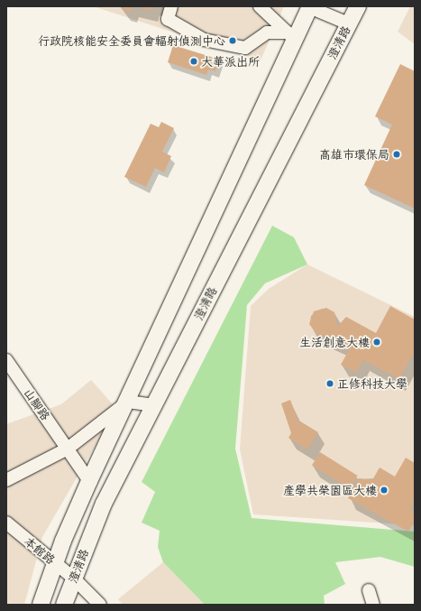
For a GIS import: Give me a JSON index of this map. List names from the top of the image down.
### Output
{
  "streets": {
    "main road": ["澄清路"],
    "street": ["山腳路", "本館路"]
  },
  "crossings": [
    ["澄清路", "山腳路"],
    ["澄清路", "本館路"]
  ],
  "places": [
    "行政院核能安全委員會輻射偵測中心",
    "大華派出所",
    "高雄市環保局",
    "生活創意大樓",
    "正修科技大學",
    "產學共榮園區大樓"
  ]
}
